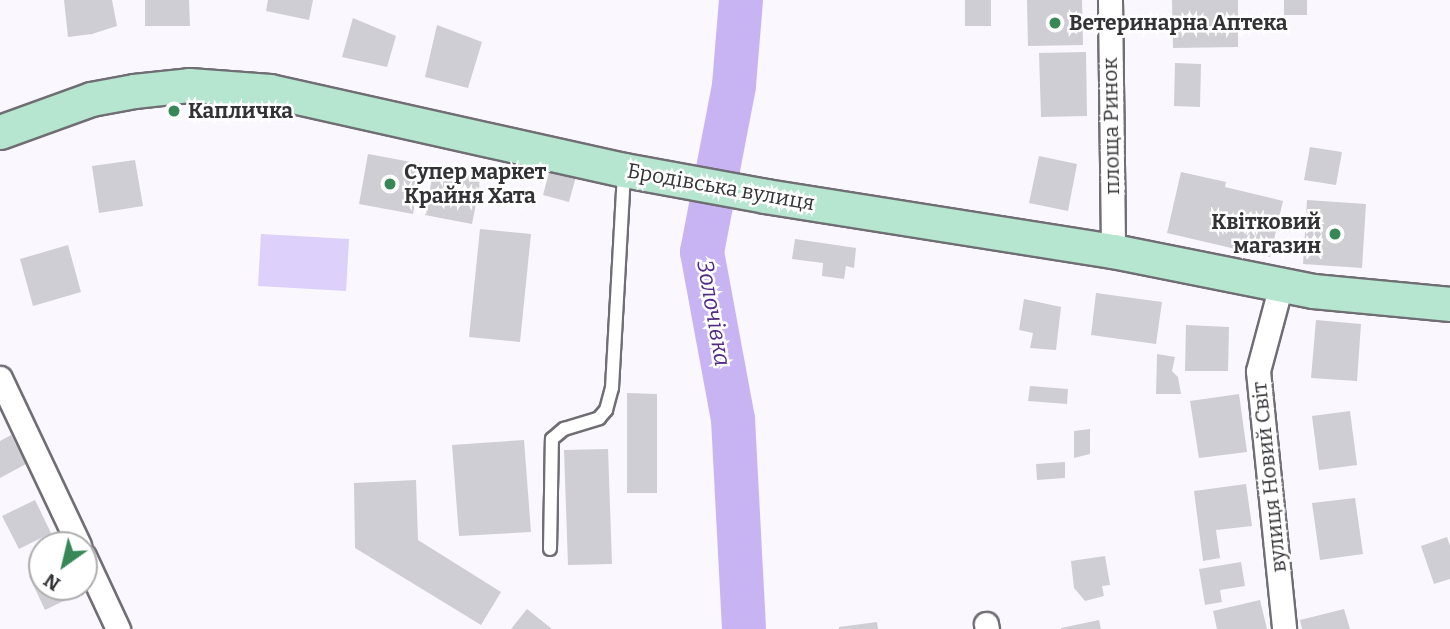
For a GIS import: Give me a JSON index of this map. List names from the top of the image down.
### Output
{
  "streets": {
    "street": ["площа Ринок", "Бродівська вулиця", "вулиця Новий Світ"]
  },
  "crossings": [
    ["площа Ринок", "Бродівська вулиця"],
    ["Бродівська вулиця", "вулиця Новий Світ"]
  ],
  "water": ["Золочівка"],
  "places": [
    "Ветеринарна Аптека",
    "Капличка",
    "Супер маркет Крайня Хата",
    "Квітковий магазин"
  ],
  "north": "bottom left"
}
